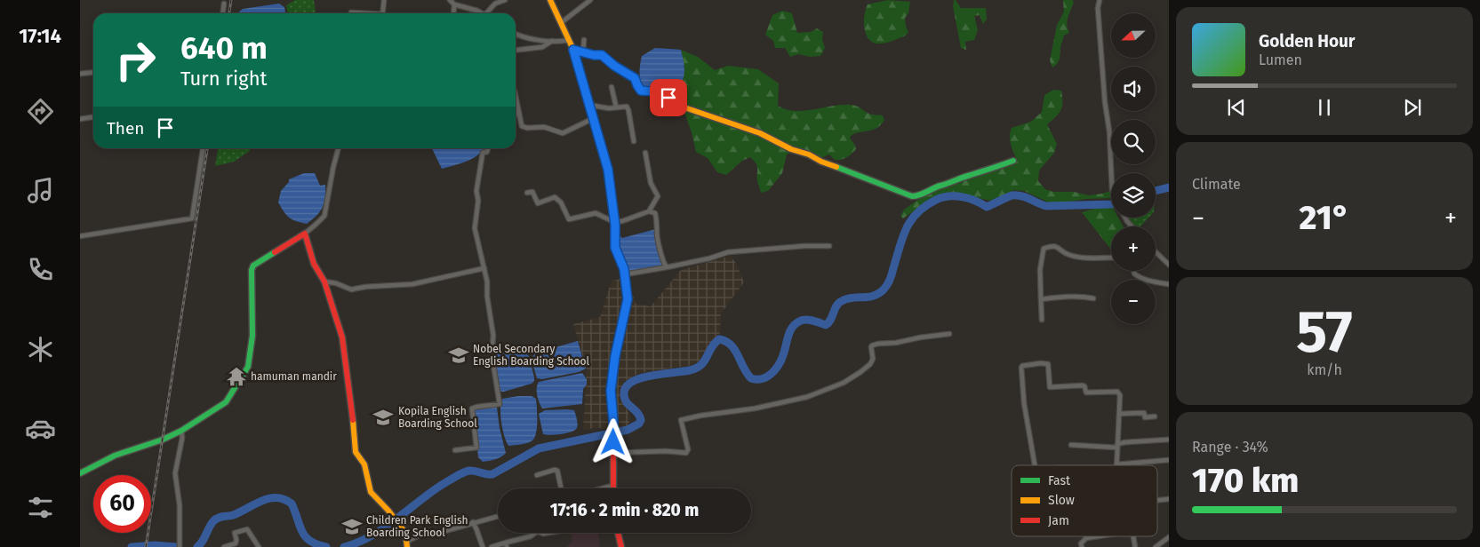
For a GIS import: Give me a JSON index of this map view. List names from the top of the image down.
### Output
{
  "places": {
    "school or university": ["Nobel Secondary English Boarding School", "Kopila English Boarding School", "Children Park English Boarding School"],
    "temple": ["hamuman mandir"]
  },
  "legend": ["Fast", "Slow", "Jam"],
  "north": "left",
  "page": {
    "tabs": "17:14",
    "map_buttons": ["+", "−"],
    "turn": ["640 m", "Turn right"],
    "song": ["Golden Hour", "Lumen"],
    "then": "Then",
    "tile": [
      "Climate",
      ["57", "km/h"],
      ["Range · 34%", "170 km"]
    ],
    "heat": ["−", "21°", "+"],
    "limit": "60",
    "trip": "17:16 · 2 min · 820 m"
  }
}
